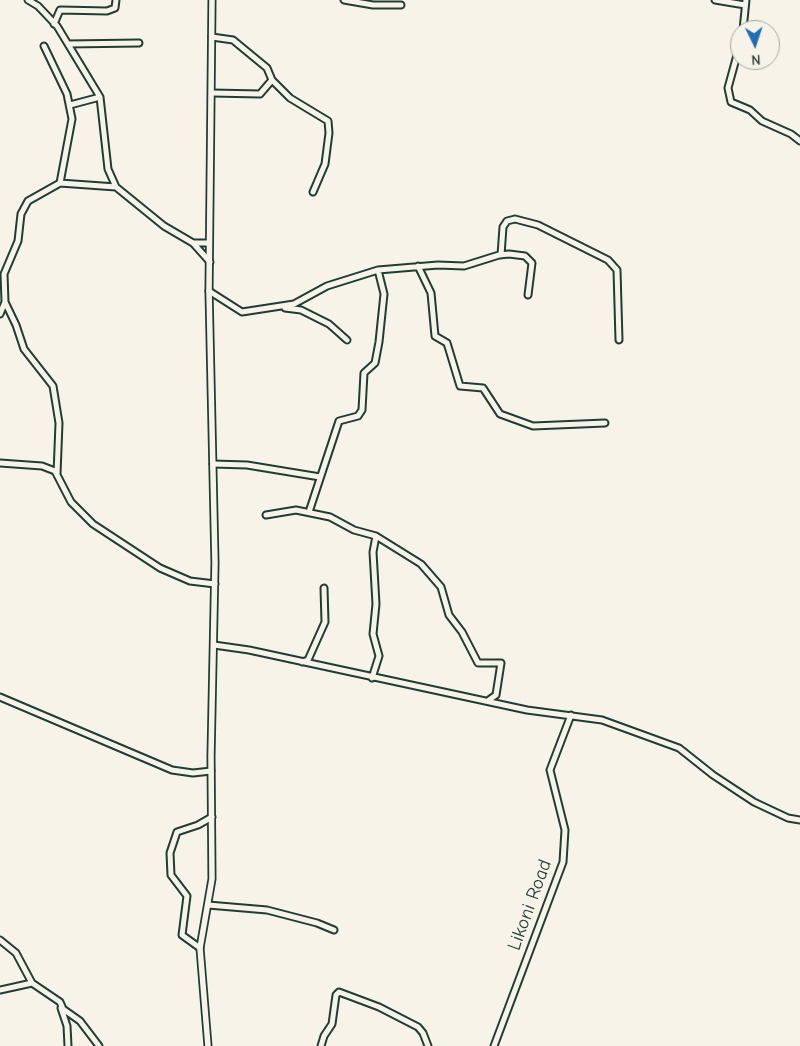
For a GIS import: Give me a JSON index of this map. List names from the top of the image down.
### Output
{
  "streets": {
    "street": ["Likoni Road"]
  },
  "north": "bottom"
}
